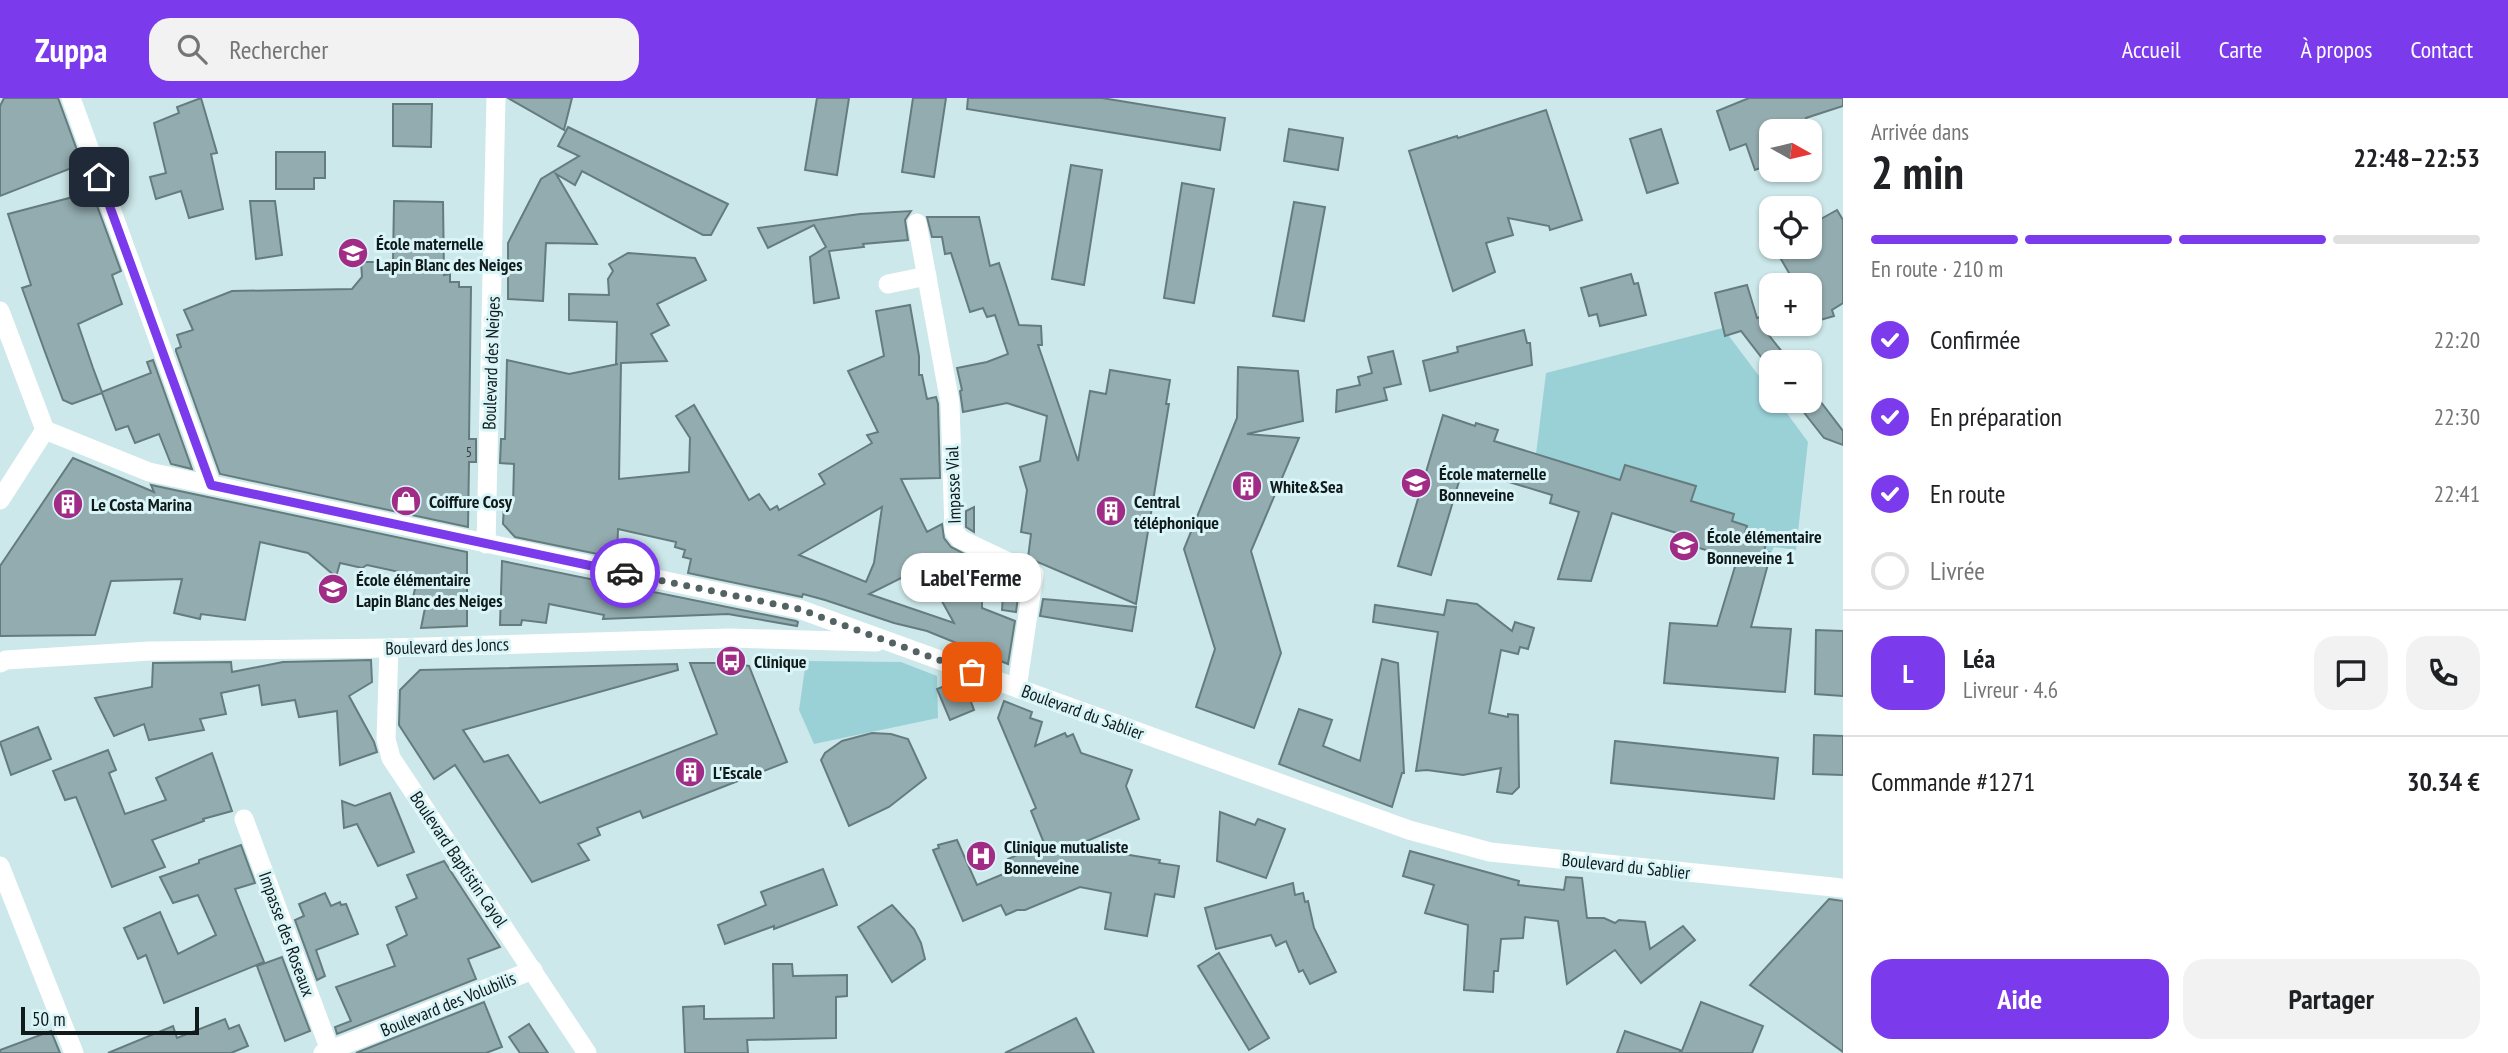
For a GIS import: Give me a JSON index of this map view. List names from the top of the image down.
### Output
{
  "streets": {
    "street": [
      "Boulevard des Neiges",
      "Impasse Vial",
      "Boulevard des Joncs",
      "Boulevard du Sablier",
      "Boulevard Baptistin Cayol",
      "Impasse des Roseaux",
      "Boulevard des Volubilis"
    ]
  },
  "crossings": [
    ["Boulevard des Neiges", "Boulevard du Sablier"],
    ["Impasse Vial", "Boulevard du Sablier"],
    ["Boulevard des Joncs", "Boulevard du Sablier"],
    ["Boulevard des Joncs", "Boulevard Baptistin Cayol"],
    ["Boulevard Baptistin Cayol", "Boulevard des Volubilis"],
    ["Impasse des Roseaux", "Boulevard des Volubilis"]
  ],
  "places": {
    "school or university": [
      "École maternelle Lapin Blanc des Neiges",
      "École maternelle Bonneveine",
      "École élémentaire Bonneveine 1",
      "École élémentaire Lapin Blanc des Neiges"
    ],
    "building": [
      "White&Sea",
      "Le Costa Marina",
      "Central téléphonique",
      "L'Escale"
    ],
    "shop": ["Coiffure Cosy"],
    "bus stop": ["Clinique"],
    "other": ["Label'Ferme"],
    "hospital": ["Clinique mutualiste Bonneveine"]
  },
  "house_numbers": ["5"],
  "scale_bar": "50 m",
  "north": "right",
  "page": {
    "header": "Zuppa",
    "search": "Rechercher",
    "nav": [
      "Accueil",
      "Carte",
      "À propos",
      "Contact"
    ],
    "heading": ["2 min", "Arrivée dans", "22:48–22:53"],
    "panel": [
      "Léa",
      "Livreur · 4.6",
      "Commande #1271",
      "30.34 €"
    ],
    "map_buttons": ["+", "−"],
    "bar": "En route · 210 m",
    "list": [
      ["Confirmée", "22:20"],
      ["En préparation", "22:30"],
      ["En route", "22:41"],
      "Livrée"
    ],
    "bubble": "Label'Ferme",
    "round": "L",
    "buttons": ["Aide", "Partager"],
    "scale": "50 m"
  }
}
